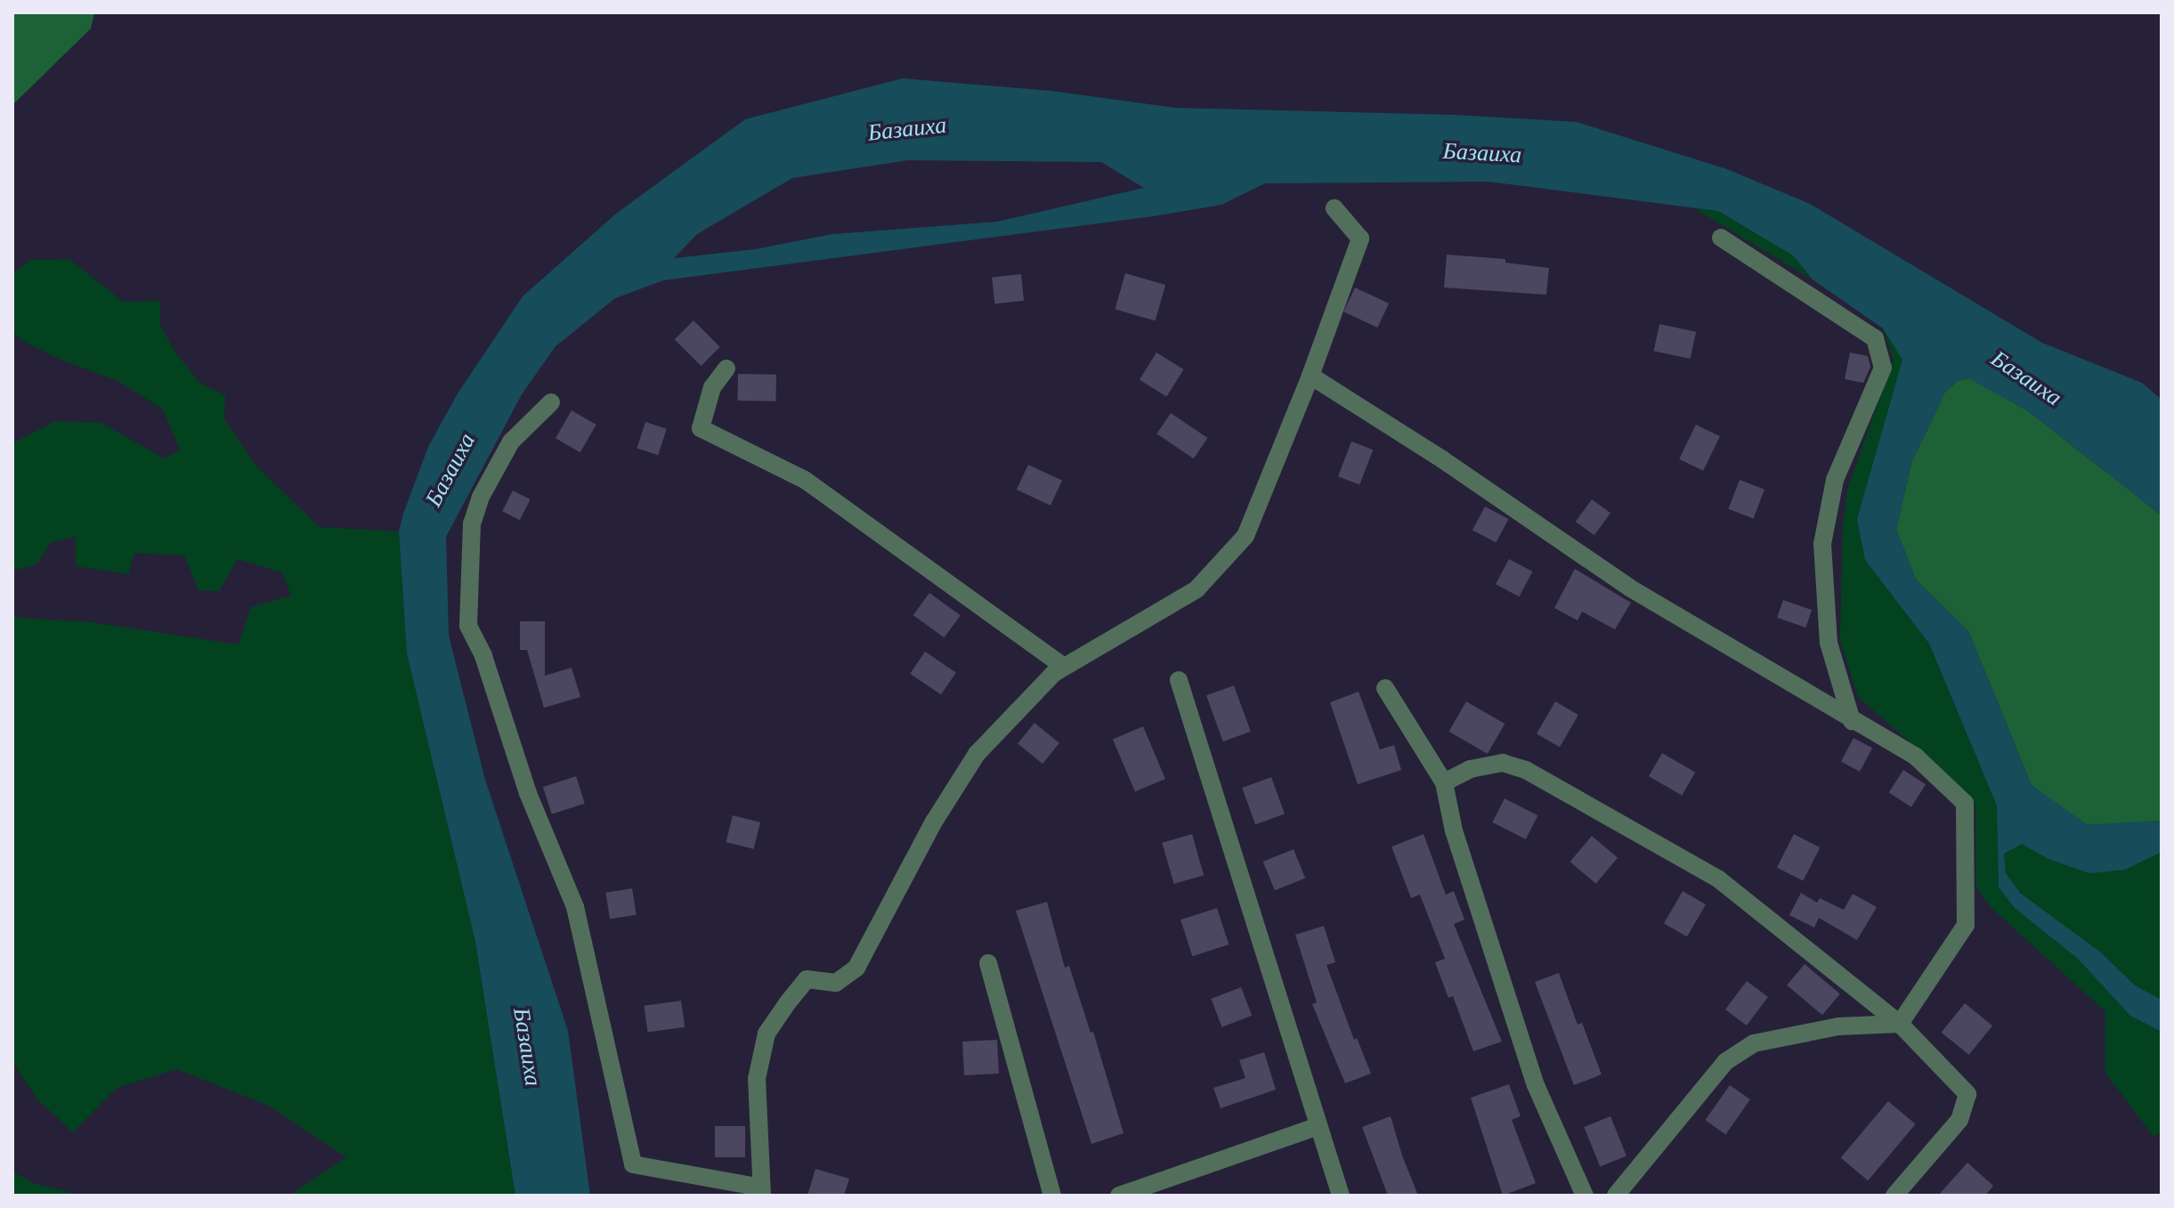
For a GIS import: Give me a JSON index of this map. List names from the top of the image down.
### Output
{
  "water": ["Базаиха"]
}
